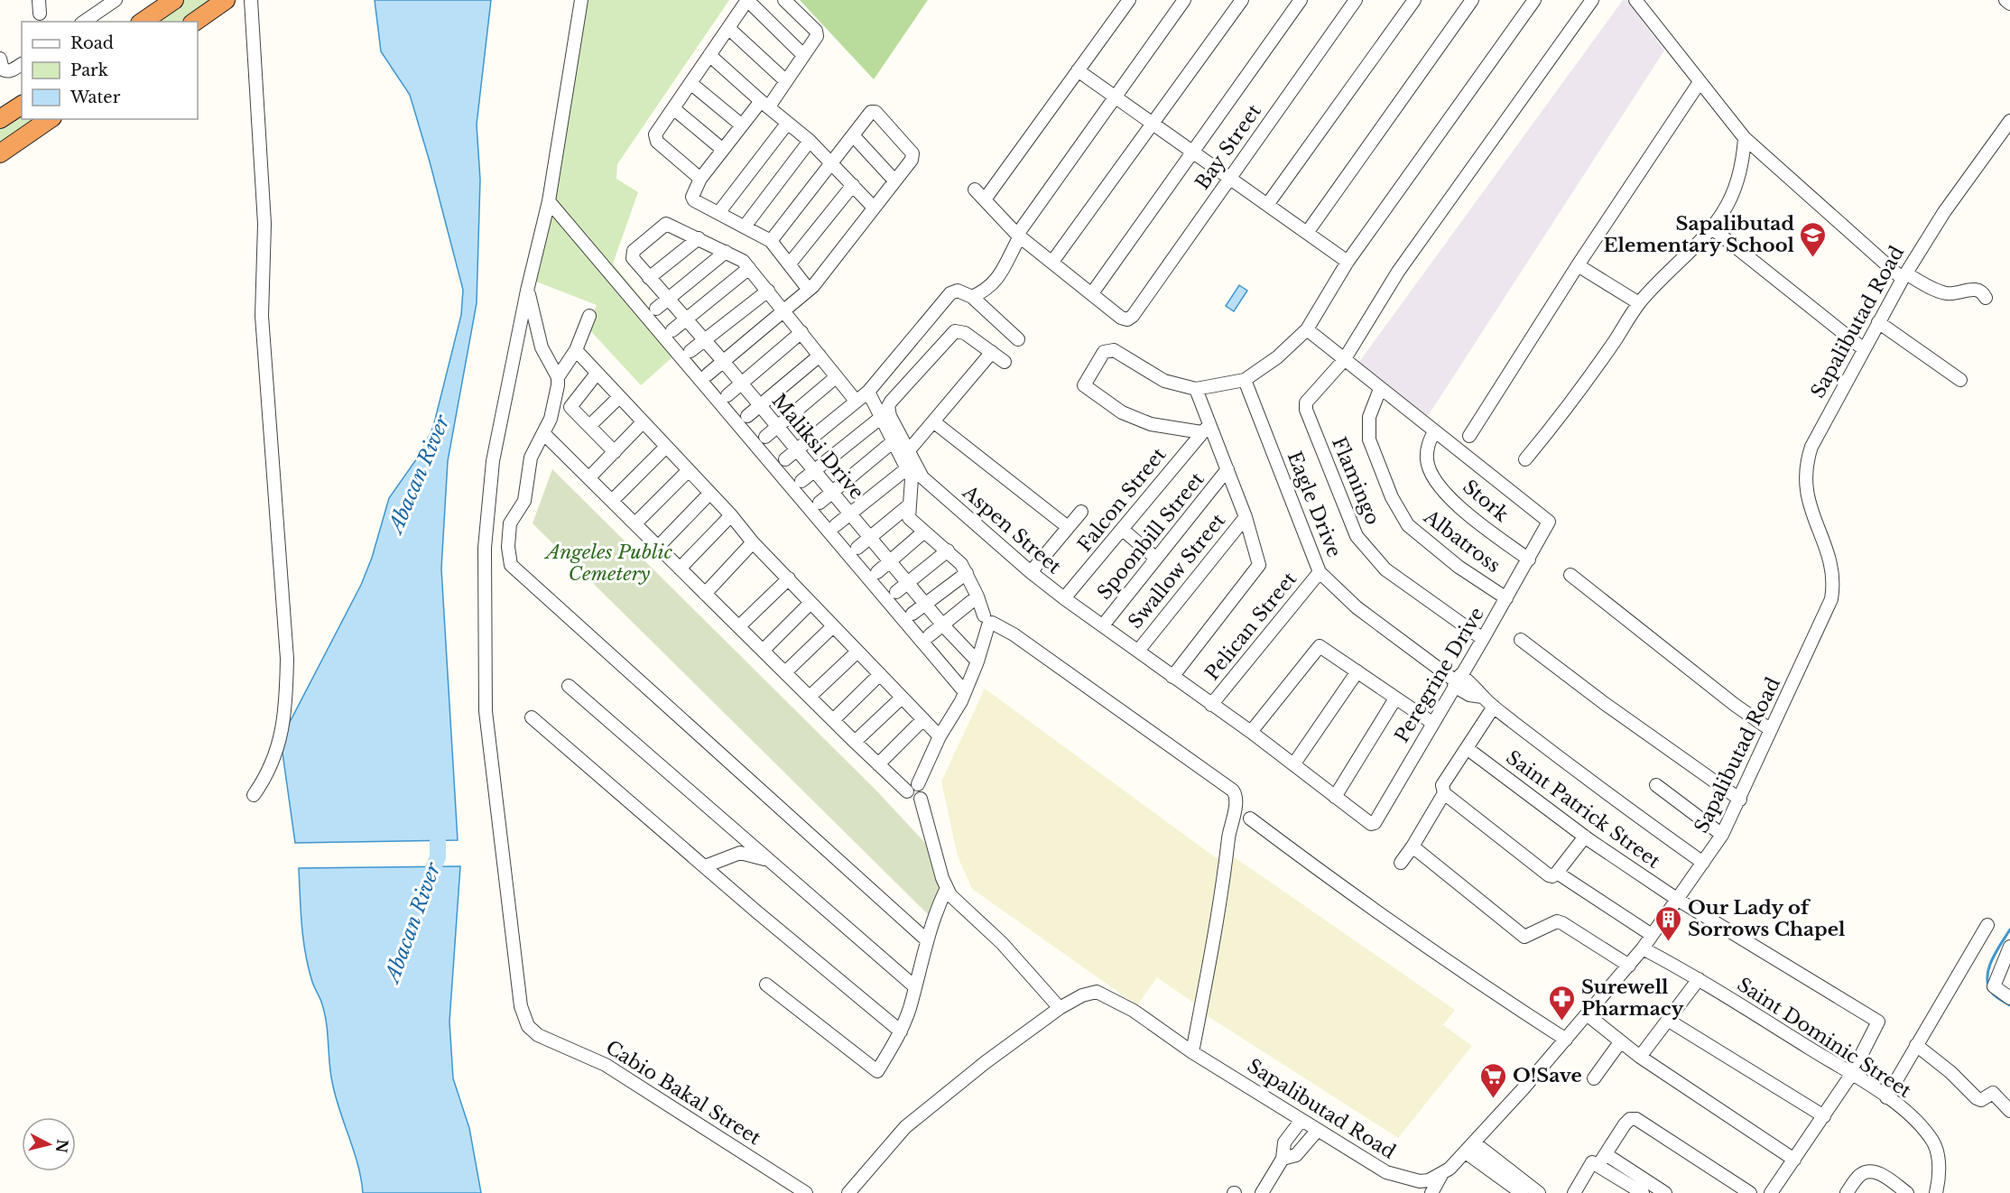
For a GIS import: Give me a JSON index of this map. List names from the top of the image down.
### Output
{
  "streets": {
    "street": [
      "Bay Street",
      "Sapalibutad Road",
      "Maliksi Drive",
      "Flamingo",
      "Falcon Street",
      "Stork",
      "Eagle Drive",
      "Aspen Street",
      "Spoonbill Street",
      "Albatross",
      "Swallow Street",
      "Pelican Street",
      "Peregrine Drive",
      "Saint Patrick Street",
      "Saint Dominic Street",
      "Cabio Bakal Street"
    ]
  },
  "crossings": [
    ["Sapalibutad Road", "Saint Patrick Street"],
    ["Sapalibutad Road", "Saint Dominic Street"],
    ["Flamingo", "Peregrine Drive"],
    ["Falcon Street", "Aspen Street"],
    ["Stork", "Peregrine Drive"],
    ["Eagle Drive", "Pelican Street"],
    ["Eagle Drive", "Peregrine Drive"],
    ["Aspen Street", "Spoonbill Street"],
    ["Aspen Street", "Peregrine Drive"],
    ["Spoonbill Street", "Peregrine Drive"],
    ["Albatross", "Peregrine Drive"],
    ["Swallow Street", "Peregrine Drive"],
    ["Pelican Street", "Peregrine Drive"],
    ["Saint Patrick Street", "Saint Dominic Street"]
  ],
  "water": ["Abacan River"],
  "parks": ["Angeles Public Cemetery"],
  "places": {
    "school or university": ["Sapalibutad Elementary School"],
    "building": ["Our Lady of Sorrows Chapel"],
    "pharmacy": ["Surewell Pharmacy"],
    "supermarket": ["O!Save"]
  },
  "legend": ["Road", "Park", "Water"],
  "north": "right"
}
